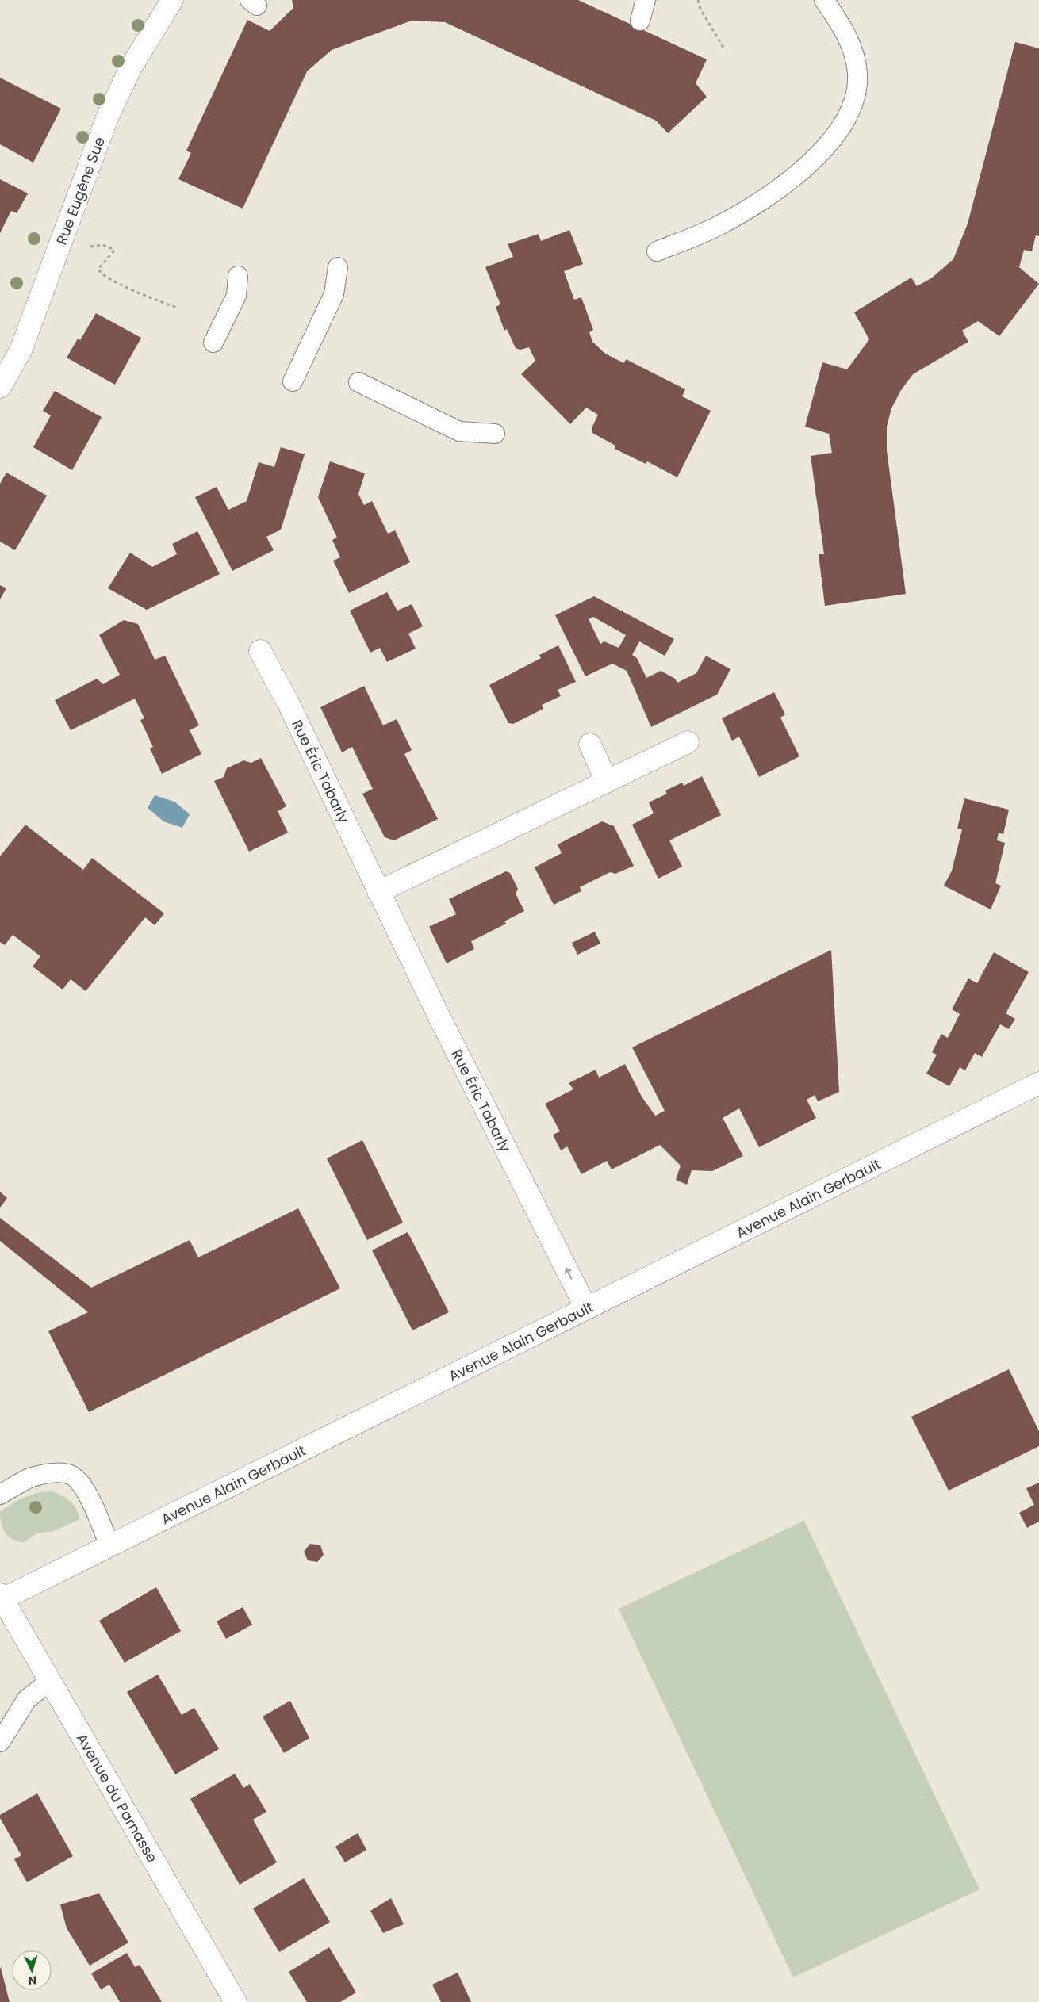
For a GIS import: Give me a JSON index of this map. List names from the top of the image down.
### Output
{
  "streets": {
    "street": [
      "Rue Eugène Sue",
      "Rue Éric Tabarly",
      "Avenue Alain Gerbault",
      "Avenue du Parnasse"
    ]
  },
  "crossings": [
    ["Rue Éric Tabarly", "Avenue Alain Gerbault"],
    ["Avenue Alain Gerbault", "Avenue du Parnasse"]
  ],
  "one_way": ["Rue Éric Tabarly"],
  "north": "bottom"
}
